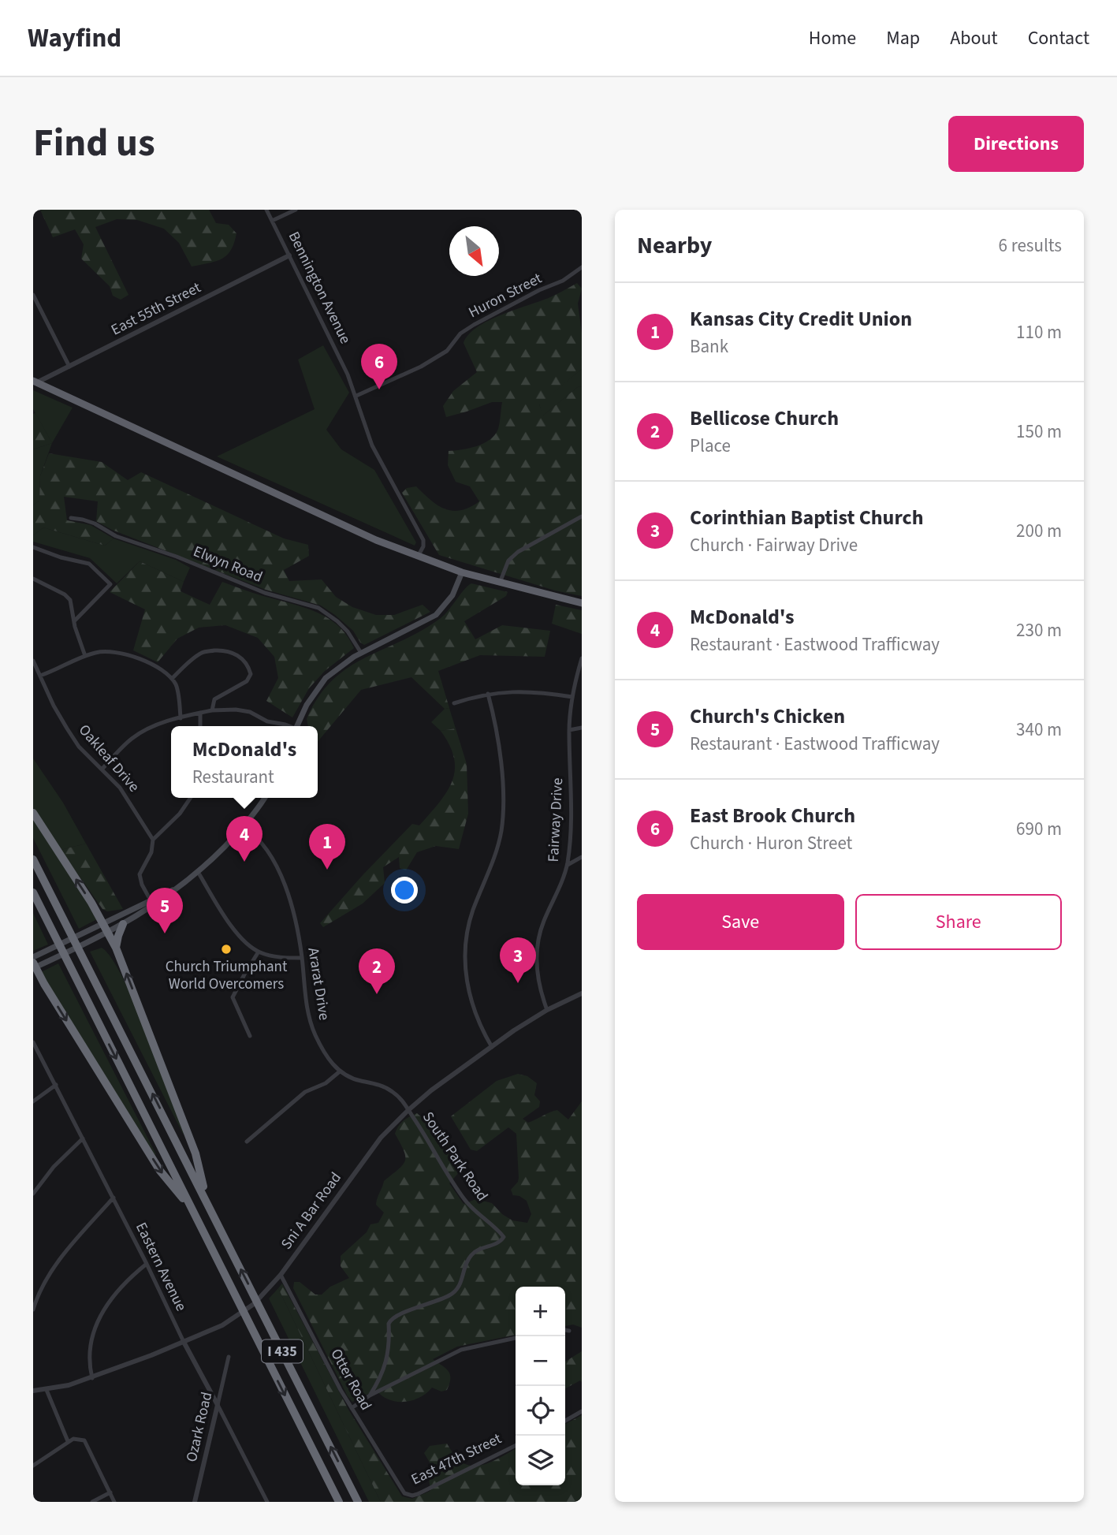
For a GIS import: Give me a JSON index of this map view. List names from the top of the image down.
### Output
{
  "streets": {
    "highway": ["I 435"],
    "street": [
      "Bennington Avenue",
      "Huron Street",
      "East 55th Street",
      "Elwyn Road",
      "Oakleaf Drive",
      "Fairway Drive",
      "Ararat Drive",
      "South Park Road",
      "Sni A Bar Road",
      "Eastern Avenue",
      "Otter Road",
      "Ozark Road",
      "East 47th Street"
    ]
  },
  "crossings": [
    ["Bennington Avenue", "Huron Street"],
    ["Bennington Avenue", "East 55th Street"],
    ["Fairway Drive", "Sni A Bar Road"],
    ["Ararat Drive", "South Park Road"],
    ["Ararat Drive", "Sni A Bar Road"],
    ["South Park Road", "Sni A Bar Road"],
    ["Sni A Bar Road", "Eastern Avenue"],
    ["Sni A Bar Road", "Otter Road"],
    ["Eastern Avenue", "Ozark Road"],
    ["Otter Road", "East 47th Street"]
  ],
  "places": ["Church Triumphant World Overcomers"],
  "north": "bottom right",
  "page": {
    "header": "Wayfind",
    "nav": [
      "Home",
      "Map",
      "About",
      "Contact"
    ],
    "title": "Find us",
    "buttons": [
      "Directions",
      ["Save", "Share"]
    ],
    "heading": ["Nearby", "6 results"],
    "list": [
      {
        "mark": "1",
        "name": "Kansas City Credit Union",
        "note": "Bank",
        "value": "110 m"
      },
      {
        "mark": "2",
        "name": "Bellicose Church",
        "note": "Place",
        "value": "150 m"
      },
      {
        "mark": "3",
        "name": "Corinthian Baptist Church",
        "note": "Church · Fairway Drive",
        "value": "200 m"
      },
      {
        "mark": "4",
        "name": "McDonald's",
        "note": "Restaurant · Eastwood Trafficway",
        "value": "230 m"
      },
      {
        "mark": "5",
        "name": "Church's Chicken",
        "note": "Restaurant · Eastwood Trafficway",
        "value": "340 m"
      },
      {
        "mark": "6",
        "name": "East Brook Church",
        "note": "Church · Huron Street",
        "value": "690 m"
      }
    ],
    "pins": [
      "6",
      "4",
      "1",
      "5",
      "3",
      "2"
    ],
    "popup": ["McDonald's", "Restaurant"],
    "map_buttons": ["+", "−"]
  }
}
